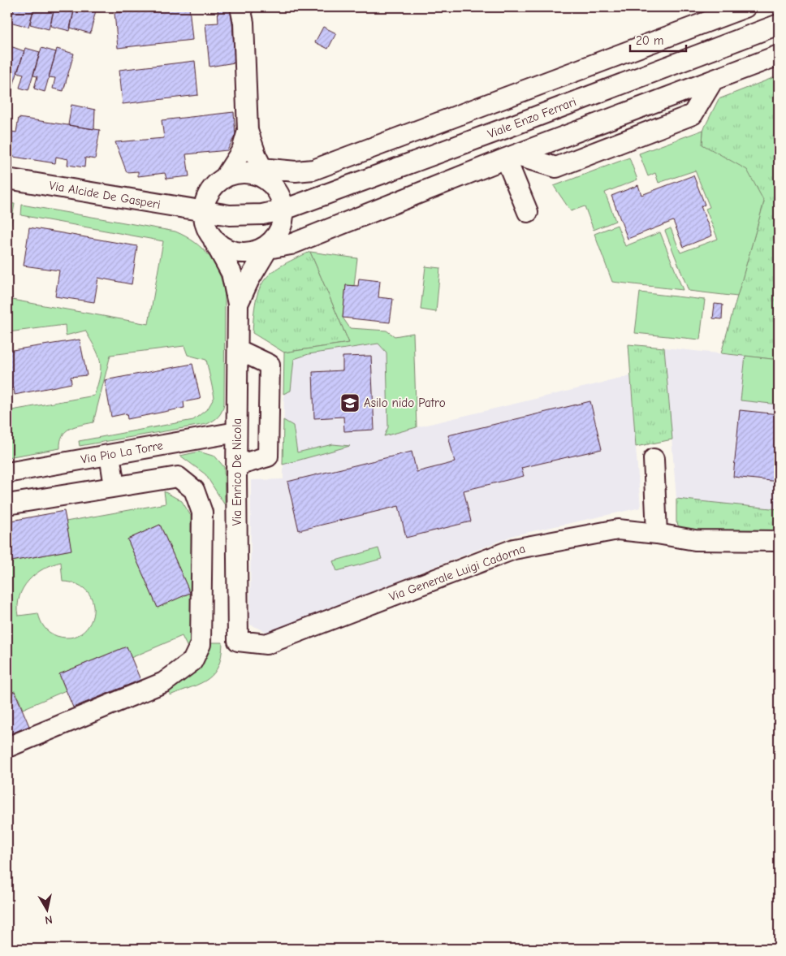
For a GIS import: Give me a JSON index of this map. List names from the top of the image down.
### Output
{
  "streets": {
    "street": [
      "Viale Enzo Ferrari",
      "Via Alcide De Gasperi",
      "Via Pio La Torre",
      "Via Enrico De Nicola",
      "Via Generale Luigi Cadorna"
    ]
  },
  "crossings": [
    ["Viale Enzo Ferrari", "Via Alcide De Gasperi"],
    ["Via Pio La Torre", "Via Enrico De Nicola"],
    ["Via Enrico De Nicola", "Via Generale Luigi Cadorna"]
  ],
  "places": {
    "school or university": ["Asilo nido Patro"]
  },
  "scale_bar": "20 m",
  "north": "bottom"
}
